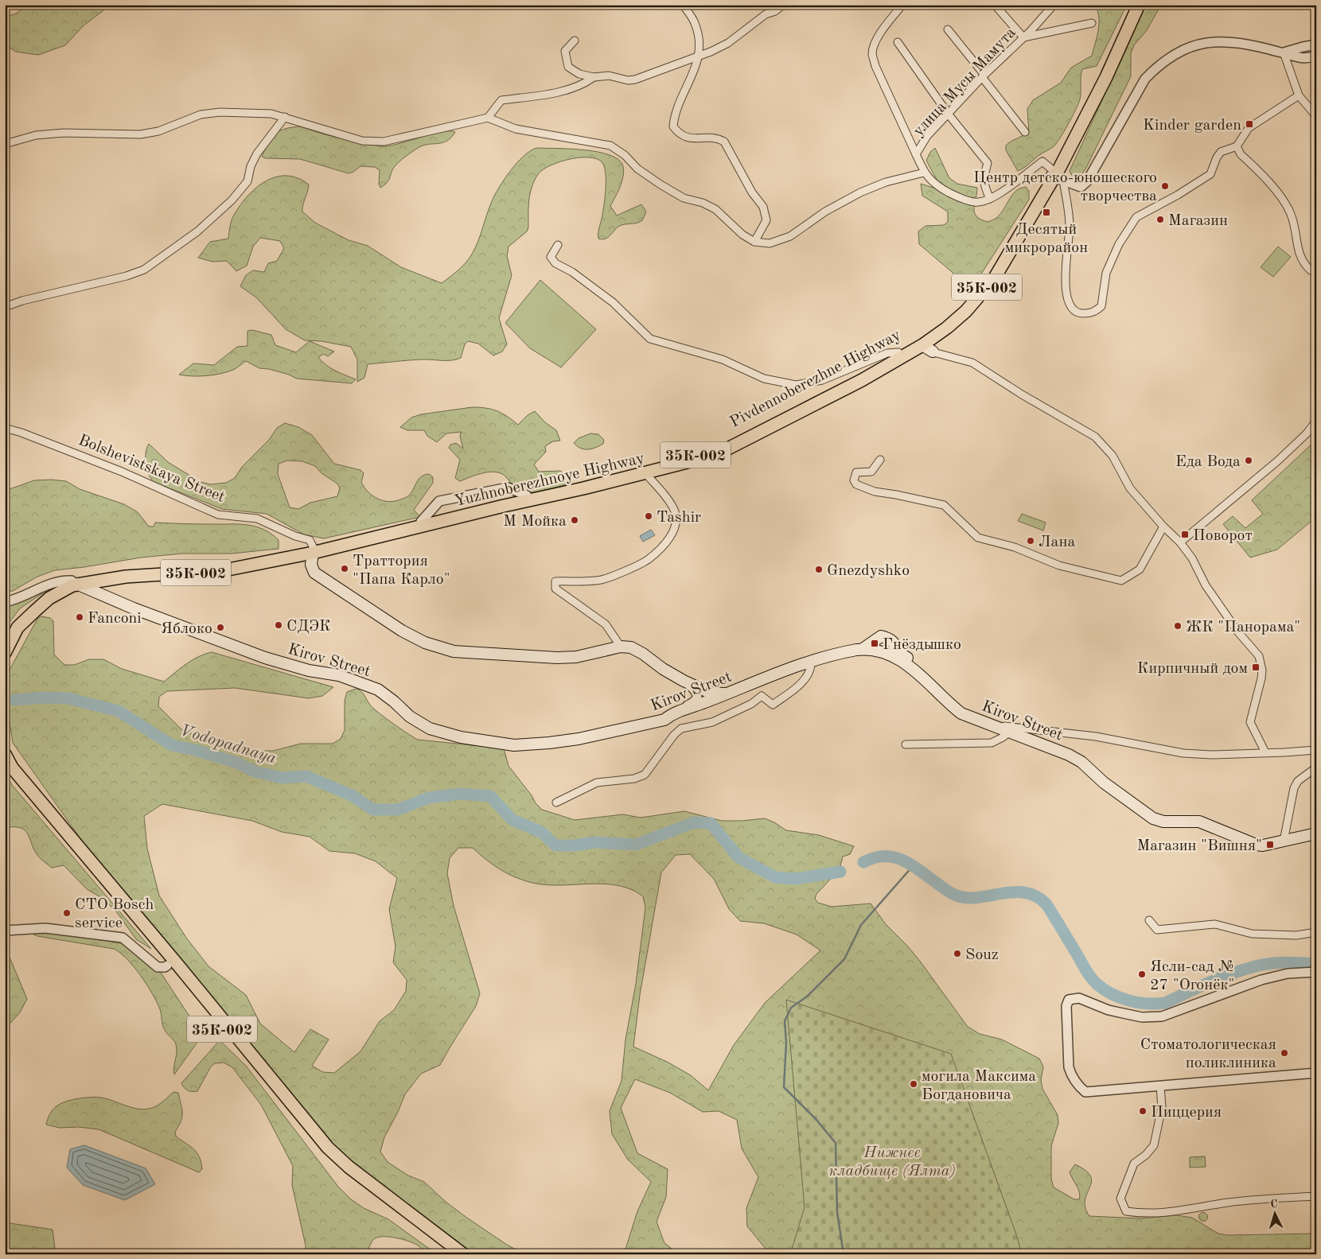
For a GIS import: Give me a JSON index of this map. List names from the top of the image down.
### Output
{
  "streets": {
    "highway": ["35К-002", "Pivdennoberezhne Highway", "Yuzhnoberezhnoye Highway"],
    "main road": ["Kirov Street"],
    "street": ["улица Мусы Мамута", "Bolshevistskaya Street"]
  },
  "crossings": [
    ["улица Мусы Мамута", "Pivdennoberezhne Highway"],
    ["улица Мусы Мамута", "Yuzhnoberezhnoye Highway"],
    ["Pivdennoberezhne Highway", "Yuzhnoberezhnoye Highway"],
    ["Bolshevistskaya Street", "Yuzhnoberezhnoye Highway"],
    ["Yuzhnoberezhnoye Highway", "Kirov Street"]
  ],
  "water": ["Vodopadnaya"],
  "parks": ["Нижнее кладбище (Ялта)"],
  "places": {
    "transit": [
      "Kinder garden",
      "Десятый микрорайон",
      "Поворот",
      "Гнёздышко",
      "Кирпичный дом",
      "Магазин \"Вишня\""
    ],
    "other": [
      "Центр детско-юношеского творчества",
      "Магазин",
      "Еда Вода",
      "Tashir",
      "М Мойка",
      "Лана",
      "Траттория \"Папа Карло\"",
      "Gnezdyshko",
      "Fanconi",
      "СДЭК",
      "ЖК \"Панорама\"",
      "Яблоко",
      "СТО Bosch service",
      "Souz",
      "Ясли-сад № 27 \"Огонёк\"",
      "Стоматологическая поликлиника",
      "могила Максима Богдановича",
      "Пиццерия"
    ]
  },
  "north": "top"
}
